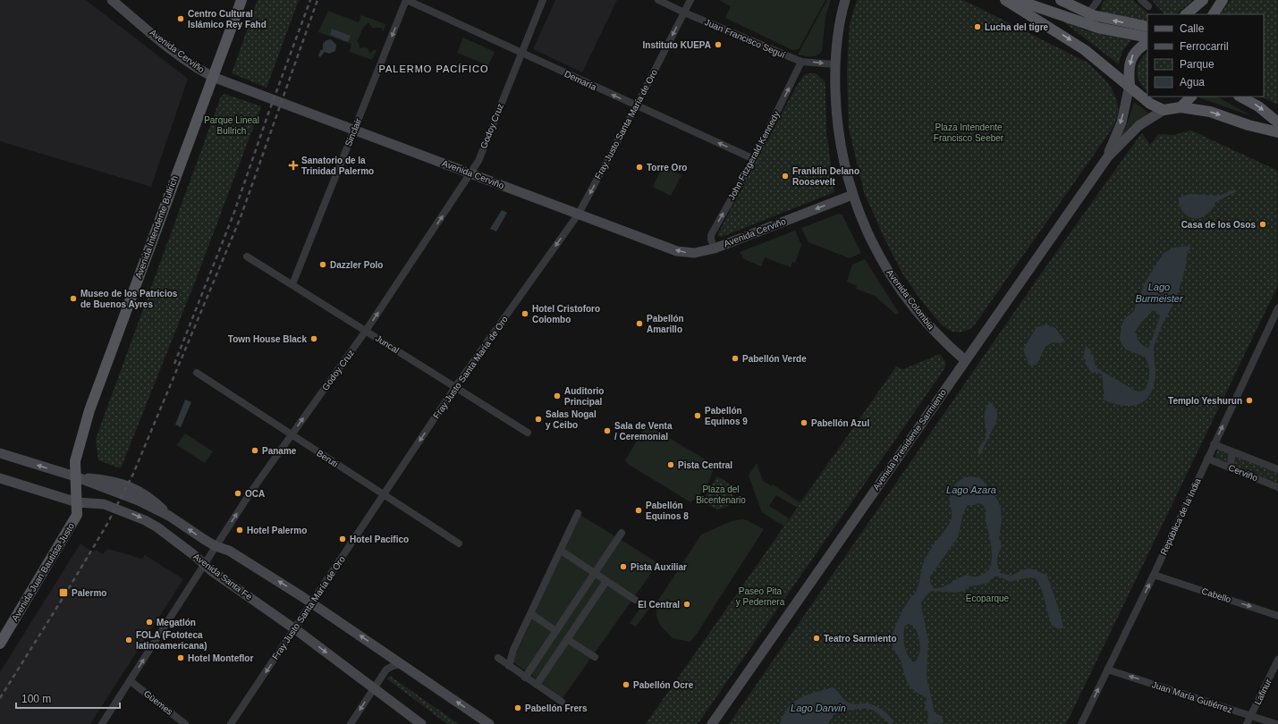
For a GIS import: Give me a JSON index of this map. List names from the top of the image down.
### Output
{
  "streets": {
    "main road": [
      "Avenida Cerviño",
      "Avenida Intendente Bullrich",
      "Avenida Colombia",
      "Avenida Presidente Sarmiento",
      "Avenida Juan Bautista Justo",
      "Avenida Santa Fe"
    ],
    "street": [
      "Juan Francisco Seguí",
      "Demaría",
      "Fray Justo Santa María de Oro",
      "Godoy Cruz",
      "Sinclair",
      "John Fitzgerald Kennedy",
      "Juncal",
      "Beruti",
      "Cerviño",
      "República de la India",
      "Cabello",
      "Lafinur",
      "Juan María Gutiérrez",
      "Güemes"
    ]
  },
  "crossings": [
    ["Juan Francisco Seguí", "Fray Justo Santa María de Oro"],
    ["Juan Francisco Seguí", "John Fitzgerald Kennedy"],
    ["Juan Francisco Seguí", "Avenida Colombia"],
    ["Avenida Cerviño", "Fray Justo Santa María de Oro"],
    ["Avenida Cerviño", "Godoy Cruz"],
    ["Avenida Cerviño", "Sinclair"],
    ["Avenida Cerviño", "John Fitzgerald Kennedy"],
    ["Avenida Cerviño", "Avenida Intendente Bullrich"],
    ["Avenida Cerviño", "Avenida Colombia"],
    ["Demaría", "Fray Justo Santa María de Oro"],
    ["Demaría", "Godoy Cruz"],
    ["Demaría", "Sinclair"],
    ["Demaría", "John Fitzgerald Kennedy"],
    ["Fray Justo Santa María de Oro", "Juncal"],
    ["Fray Justo Santa María de Oro", "Beruti"],
    ["Fray Justo Santa María de Oro", "Avenida Santa Fe"],
    ["Godoy Cruz", "Juncal"],
    ["Godoy Cruz", "Beruti"],
    ["Godoy Cruz", "Avenida Santa Fe"],
    ["Godoy Cruz", "Güemes"],
    ["Sinclair", "Juncal"],
    ["Avenida Intendente Bullrich", "Avenida Juan Bautista Justo"],
    ["Avenida Intendente Bullrich", "Avenida Santa Fe"],
    ["Avenida Colombia", "Avenida Presidente Sarmiento"],
    ["Cerviño", "República de la India"],
    ["República de la India", "Cabello"],
    ["República de la India", "Juan María Gutiérrez"],
    ["Avenida Juan Bautista Justo", "Avenida Santa Fe"],
    ["Lafinur", "Juan María Gutiérrez"]
  ],
  "one_way": [
    "Demaría",
    "Fray Justo Santa María de Oro",
    "Godoy Cruz",
    "Sinclair",
    "John Fitzgerald Kennedy",
    "República de la India",
    "Cabello",
    "Juan María Gutiérrez"
  ],
  "districts": ["PALERMO PACÍFICO"],
  "water": ["Lago Burmeister", "Lago Azara", "Lago Darwin"],
  "parks": [
    "Parque Lineal Bullrich",
    "Plaza Intendente Francisco Seeber",
    "Plaza del Bicentenario",
    "Paseo Pita y Pedernera",
    "Ecoparque"
  ],
  "places": {
    "other": [
      "Centro Cultural Islámico Rey Fahd",
      "Lucha del tigre",
      "Instituto KUEPA",
      "Torre Oro",
      "Franklin Delano Roosevelt",
      "Casa de los Osos",
      "Dazzler Polo",
      "Museo de los Patricios de Buenos Ayres",
      "Hotel Cristoforo Colombo",
      "Pabellón Amarillo",
      "Town House Black",
      "Pabellón Verde",
      "Auditorio Principal",
      "Templo Yeshurun",
      "Pabellón Equinos 9",
      "Salas Nogal y Ceibo",
      "Pabellón Azul",
      "Sala de Venta / Ceremonial",
      "Paname",
      "Pista Central",
      "OCA",
      "Pabellón Equinos 8",
      "Hotel Palermo",
      "Hotel Pacifico",
      "Pista Auxiliar",
      "El Central",
      "Megatlón",
      "Teatro Sarmiento",
      "FOLA (Fototeca latinoamericana)",
      "Hotel Monteflor",
      "Pabellón Ocre",
      "Pabellón Frers"
    ],
    "health": ["Sanatorio de la Trinidad Palermo"],
    "transit": ["Palermo"]
  },
  "legend": [
    "Calle",
    "Ferrocarril",
    "Parque",
    "Agua"
  ],
  "scale_bar": "100 m"
}
